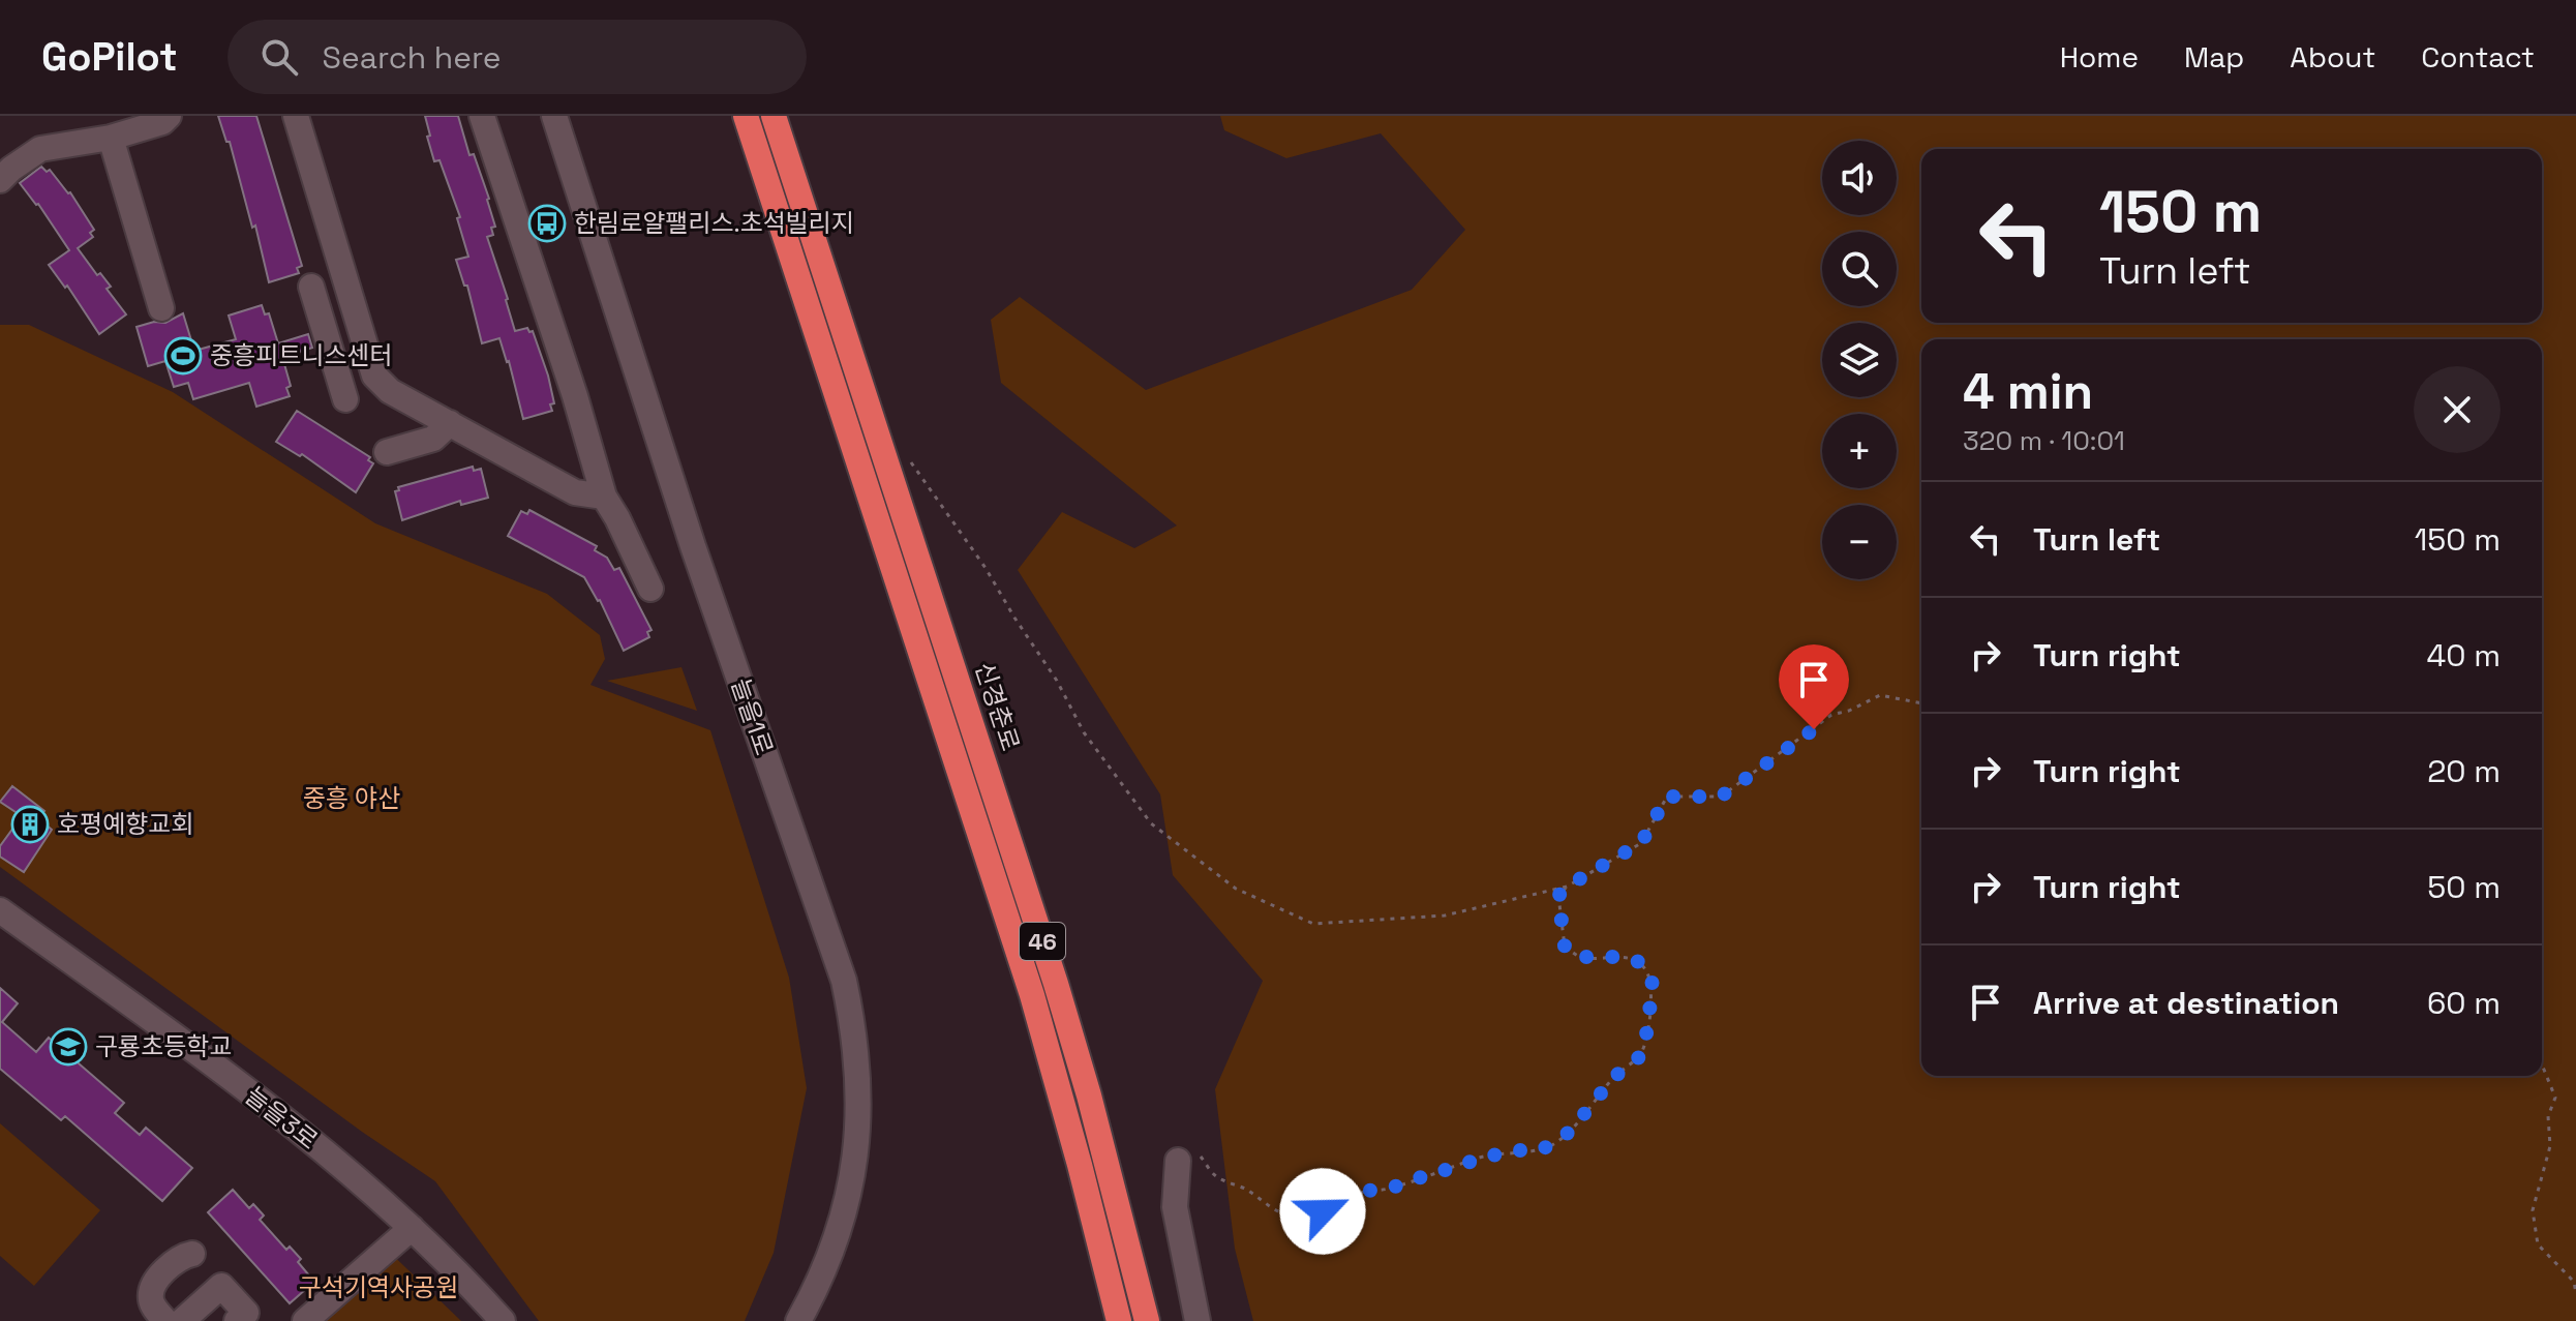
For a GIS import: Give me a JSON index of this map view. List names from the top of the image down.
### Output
{
  "streets": {
    "highway": ["신경춘로", "46"],
    "street": ["늘을1로", "늘을3로"]
  },
  "parks": ["중흥 야산", "구석기역사공원"],
  "places": {
    "bus stop": ["한림로얄팰리스.초석빌리지"],
    "sports": ["중흥피트니스센터"],
    "building": ["호평예향교회"],
    "school or university": ["구룡초등학교"]
  },
  "page": {
    "header": "GoPilot",
    "search": "Search here",
    "nav": [
      "Home",
      "Map",
      "About",
      "Contact"
    ],
    "map_buttons": ["+", "−"],
    "turn": ["150 m", "Turn left"],
    "heading": ["4 min", "320 m · 10:01"],
    "list": [
      {
        "name": "Turn left",
        "value": "150 m"
      },
      {
        "name": "Turn right",
        "value": "40 m"
      },
      {
        "name": "Turn right",
        "value": "20 m"
      },
      {
        "name": "Turn right",
        "value": "50 m"
      },
      {
        "name": "Arrive at destination",
        "value": "60 m"
      }
    ]
  }
}
